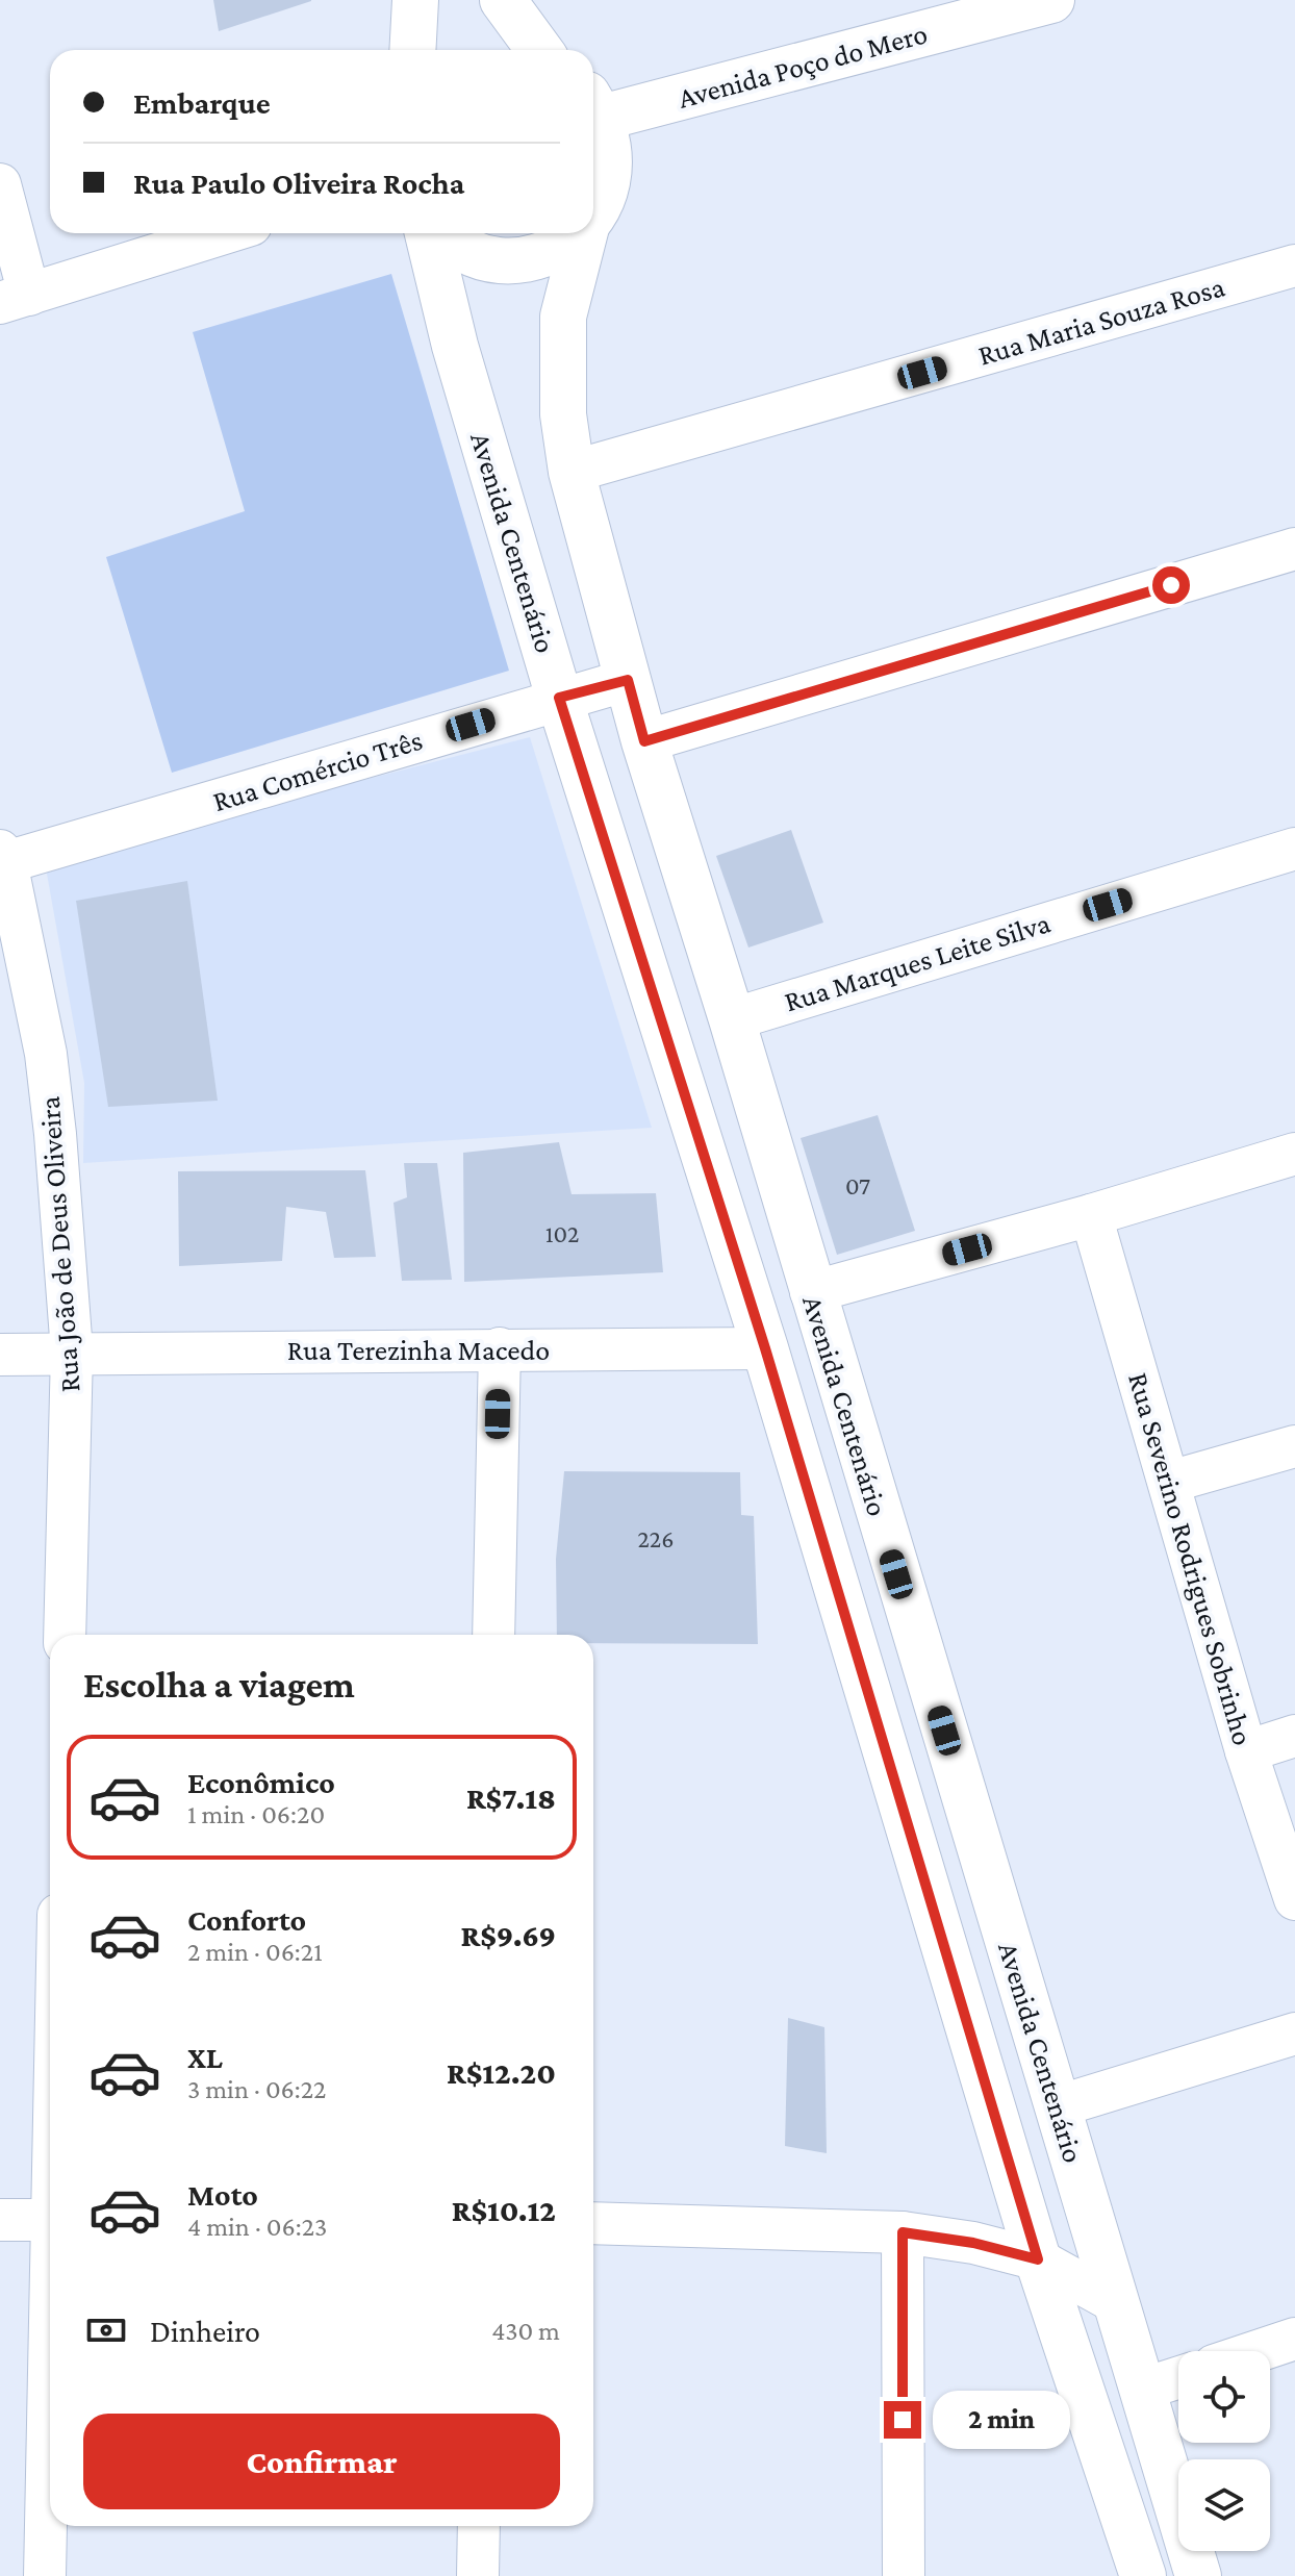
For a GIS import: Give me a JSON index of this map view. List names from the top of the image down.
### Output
{
  "streets": {
    "main road": ["Avenida Poço do Mero", "Avenida Centenário"],
    "street": [
      "Rua Maria Souza Rosa",
      "Rua Comércio Três",
      "Rua Marques Leite Silva",
      "Rua João de Deus Oliveira",
      "Rua Terezinha Macedo",
      "Rua Severino Rodrigues Sobrinho"
    ]
  },
  "crossings": [
    ["Rua Maria Souza Rosa", "Avenida Centenário"],
    ["Avenida Centenário", "Rua Comércio Três"],
    ["Avenida Centenário", "Rua Marques Leite Silva"],
    ["Avenida Centenário", "Rua Terezinha Macedo"],
    ["Rua Comércio Três", "Rua João de Deus Oliveira"],
    ["Rua João de Deus Oliveira", "Rua Terezinha Macedo"]
  ],
  "house_numbers": ["07", "102", "226"],
  "page": {
    "banner": ["Embarque", "Rua Paulo Oliveira Rocha"],
    "heading": "Escolha a viagem",
    "list": [
      {
        "name": "Econômico",
        "note": "1 min · 06:20",
        "value": "R$7.18"
      },
      {
        "name": "Conforto",
        "note": "2 min · 06:21",
        "value": "R$9.69"
      },
      {
        "name": "XL",
        "note": "3 min · 06:22",
        "value": "R$12.20"
      },
      {
        "name": "Moto",
        "note": "4 min · 06:23",
        "value": "R$10.12"
      }
    ],
    "pay": ["Dinheiro", "430 m"],
    "bubble": "2 min",
    "buttons": "Confirmar"
  }
}
